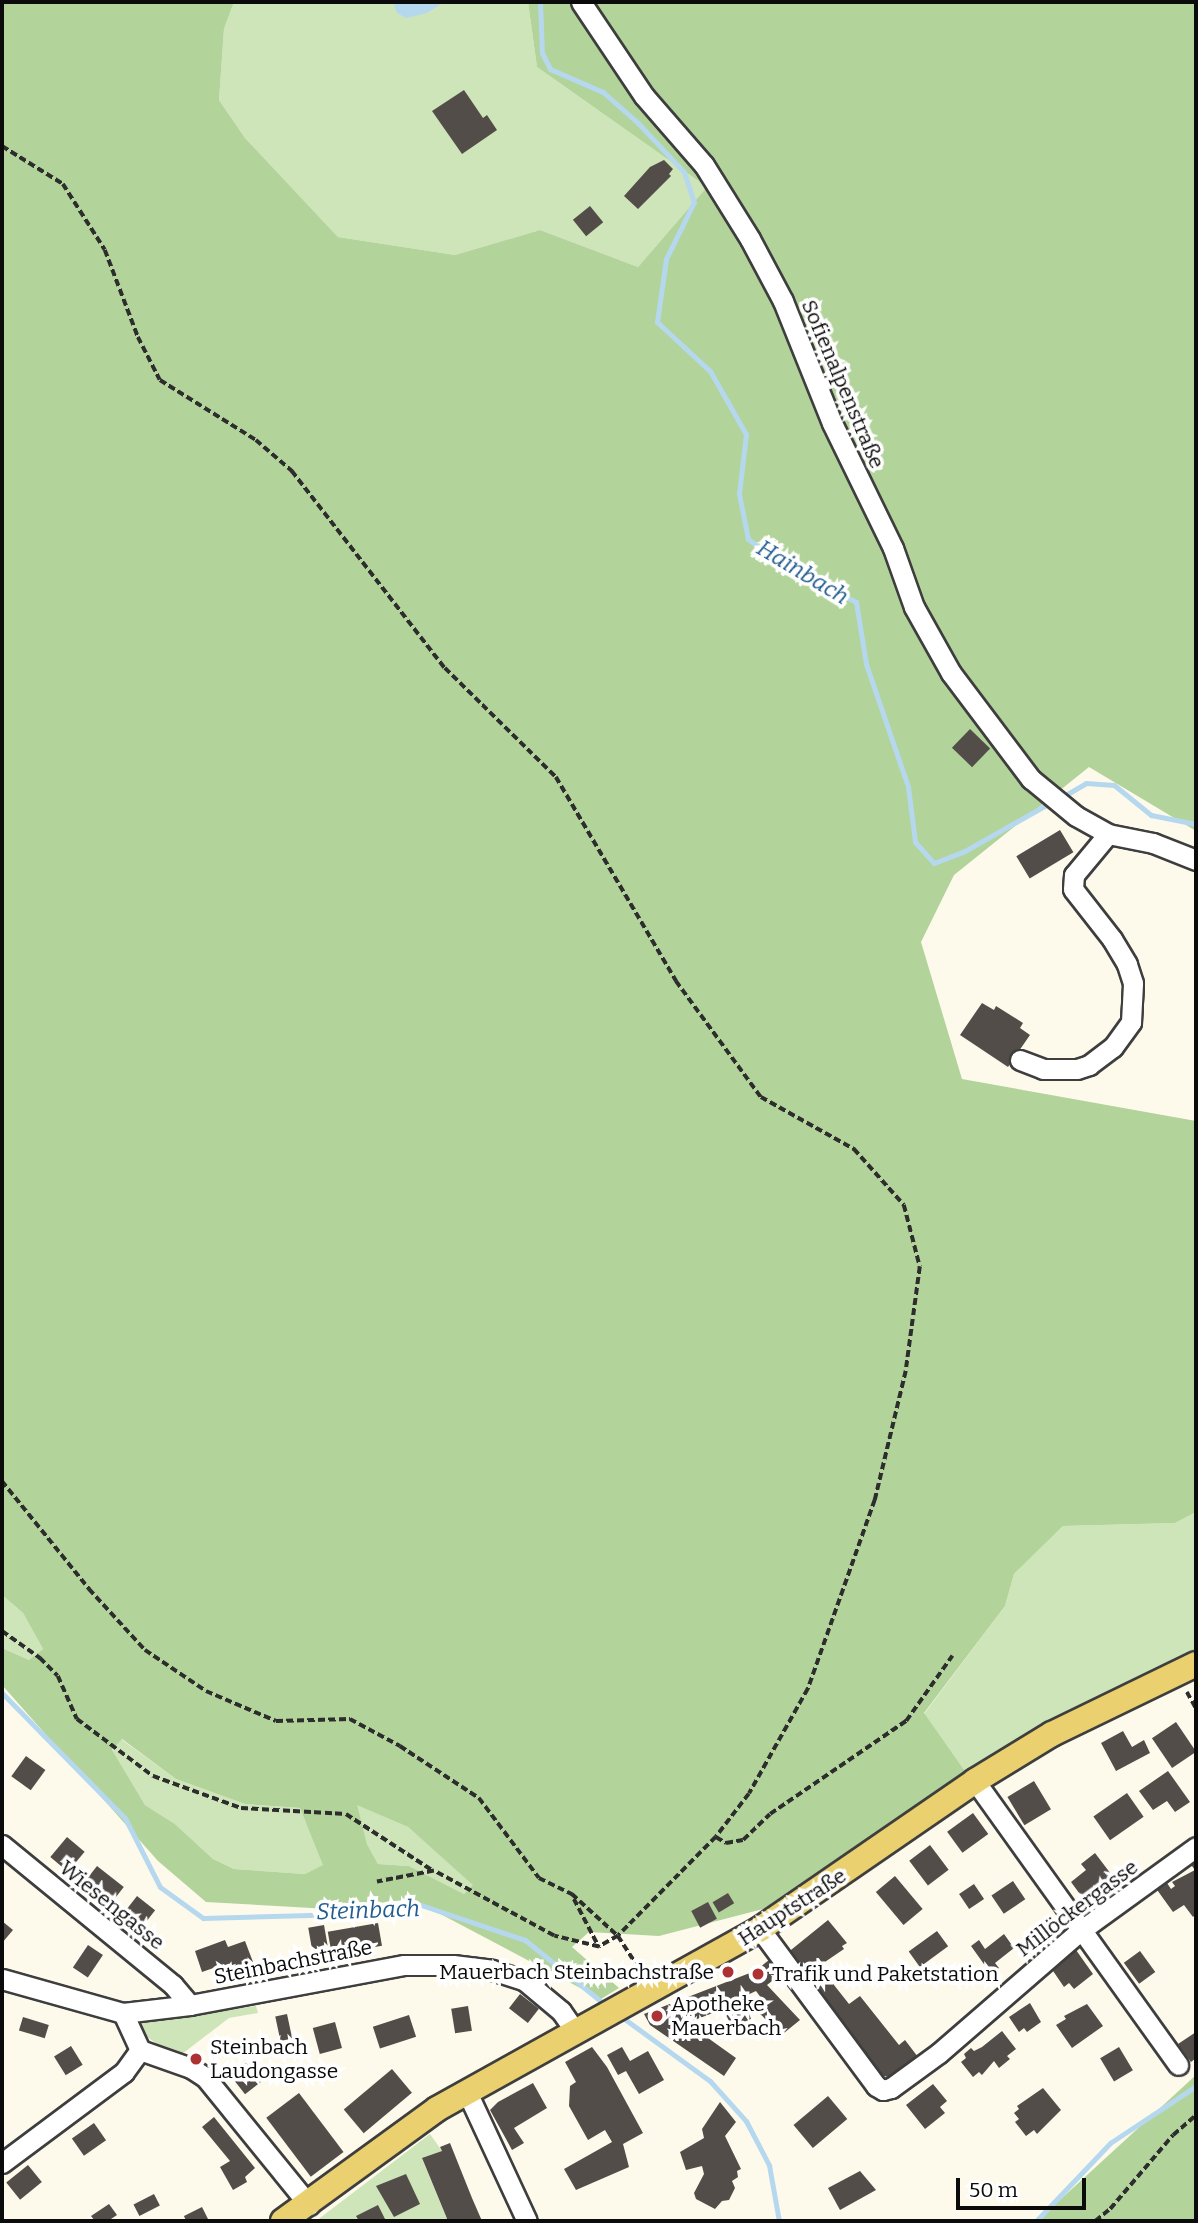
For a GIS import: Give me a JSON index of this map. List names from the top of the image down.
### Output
{
  "streets": {
    "main road": ["Hauptstraße"],
    "street": [
      "Sofienalpenstraße",
      "Wiesengasse",
      "Millöckergasse",
      "Steinbachstraße"
    ]
  },
  "crossings": [
    ["Wiesengasse", "Steinbachstraße"],
    ["Hauptstraße", "Millöckergasse"],
    ["Hauptstraße", "Steinbachstraße"]
  ],
  "water": ["Hainbach", "Steinbach"],
  "places": [
    "Mauerbach Steinbachstraße",
    "Trafik und Paketstation",
    "Apotheke Mauerbach",
    "Steinbach Laudongasse"
  ],
  "scale_bar": "50 m"
}
